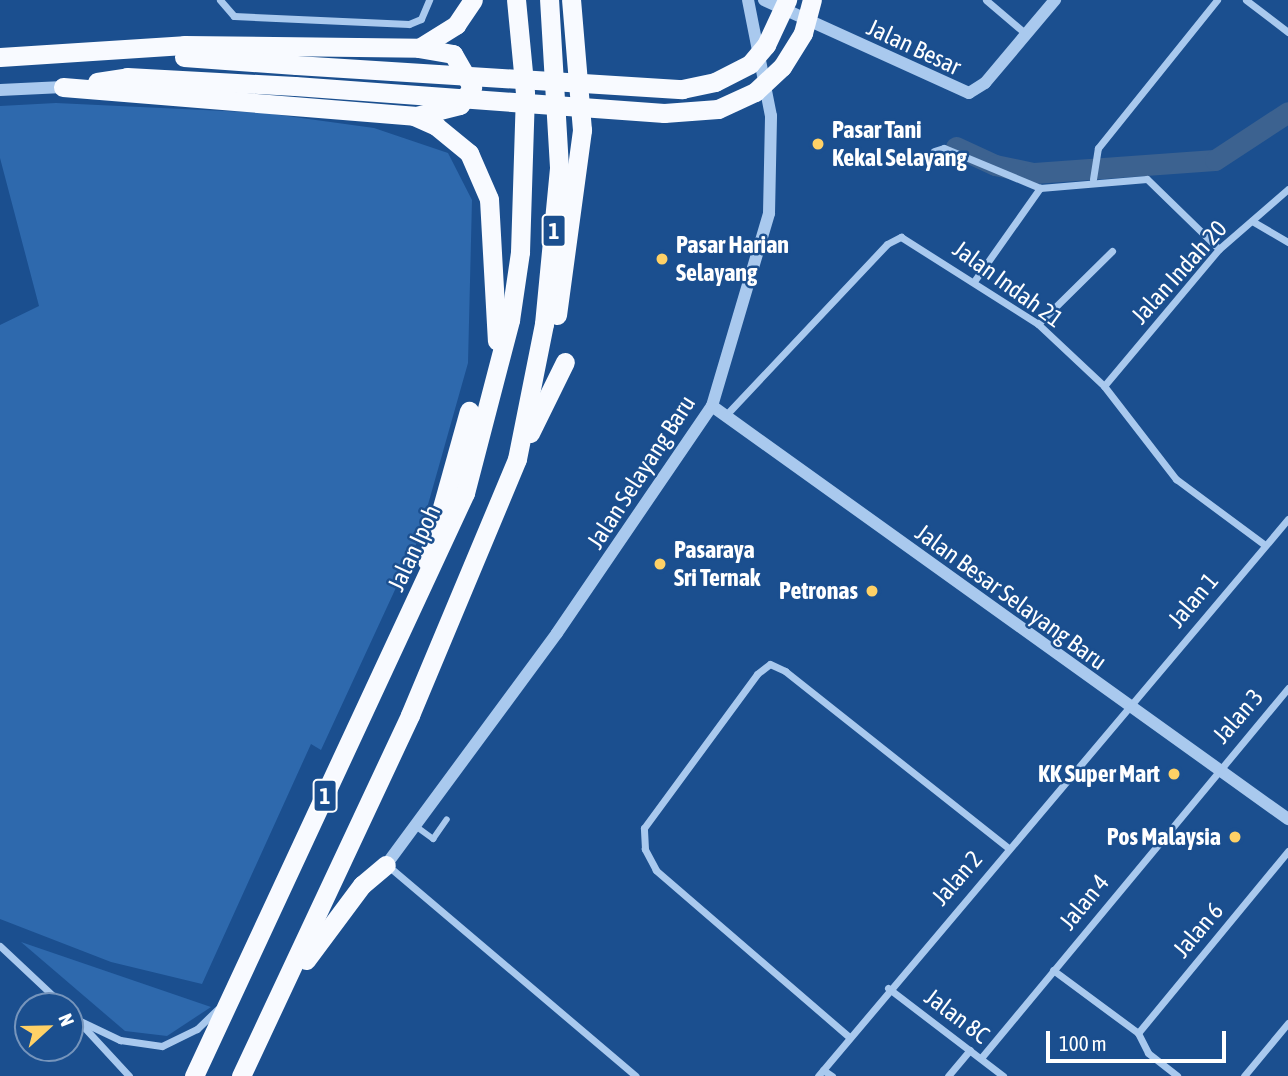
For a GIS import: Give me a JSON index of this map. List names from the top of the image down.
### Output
{
  "streets": {
    "highway": ["1", "Jalan Ipoh"],
    "street": [
      "Jalan Besar",
      "Jalan Indah 20",
      "Jalan Indah 21",
      "Jalan Selayang Baru",
      "Jalan Besar Selayang Baru",
      "Jalan 1",
      "Jalan 3",
      "Jalan 2",
      "Jalan 4",
      "Jalan 6",
      "Jalan 8C"
    ]
  },
  "crossings": [
    ["Jalan Indah 20", "Jalan Indah 21"],
    ["Jalan Indah 21", "Jalan Besar Selayang Baru"],
    ["Jalan Indah 21", "Jalan 1"],
    ["Jalan Selayang Baru", "Jalan Besar Selayang Baru"],
    ["Jalan Besar Selayang Baru", "Jalan 1"],
    ["Jalan Besar Selayang Baru", "Jalan 3"],
    ["Jalan Besar Selayang Baru", "Jalan 2"],
    ["Jalan Besar Selayang Baru", "Jalan 4"],
    ["Jalan 1", "Jalan 2"],
    ["Jalan 3", "Jalan 4"],
    ["Jalan 2", "Jalan 8C"],
    ["Jalan 4", "Jalan 8C"]
  ],
  "places": [
    "Pasar Tani Kekal Selayang",
    "Pasar Harian Selayang",
    "Pasaraya Sri Ternak",
    "Petronas",
    "KK Super Mart",
    "Pos Malaysia"
  ],
  "scale_bar": "100 m",
  "north": "right"
}
